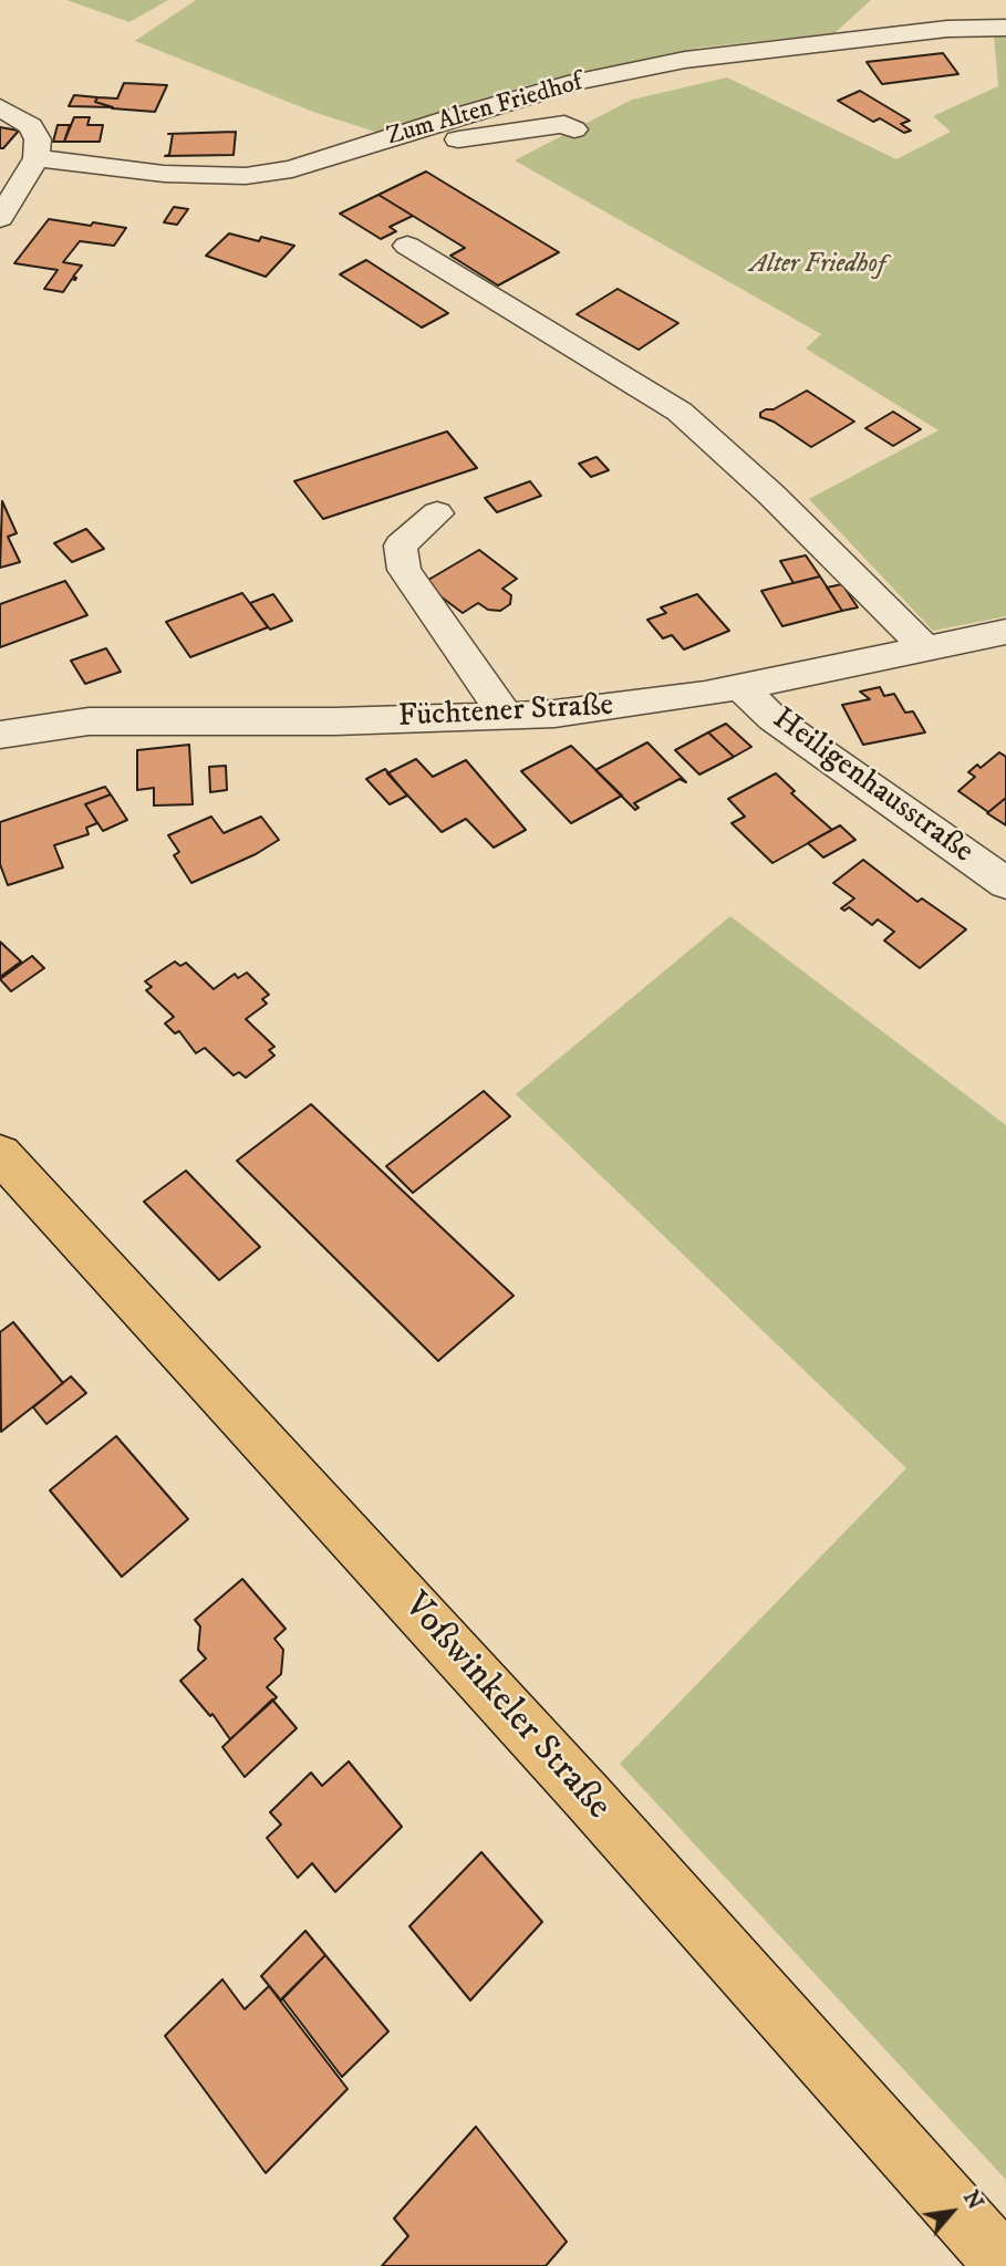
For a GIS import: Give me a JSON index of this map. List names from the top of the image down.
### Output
{
  "streets": {
    "main road": ["Voßwinkeler Straße"],
    "street": ["Zum Alten Friedhof", "Füchtener Straße", "Heiligenhausstraße"]
  },
  "crossings": [
    ["Füchtener Straße", "Heiligenhausstraße"]
  ],
  "parks": ["Alter Friedhof"],
  "north": "top right"
}
